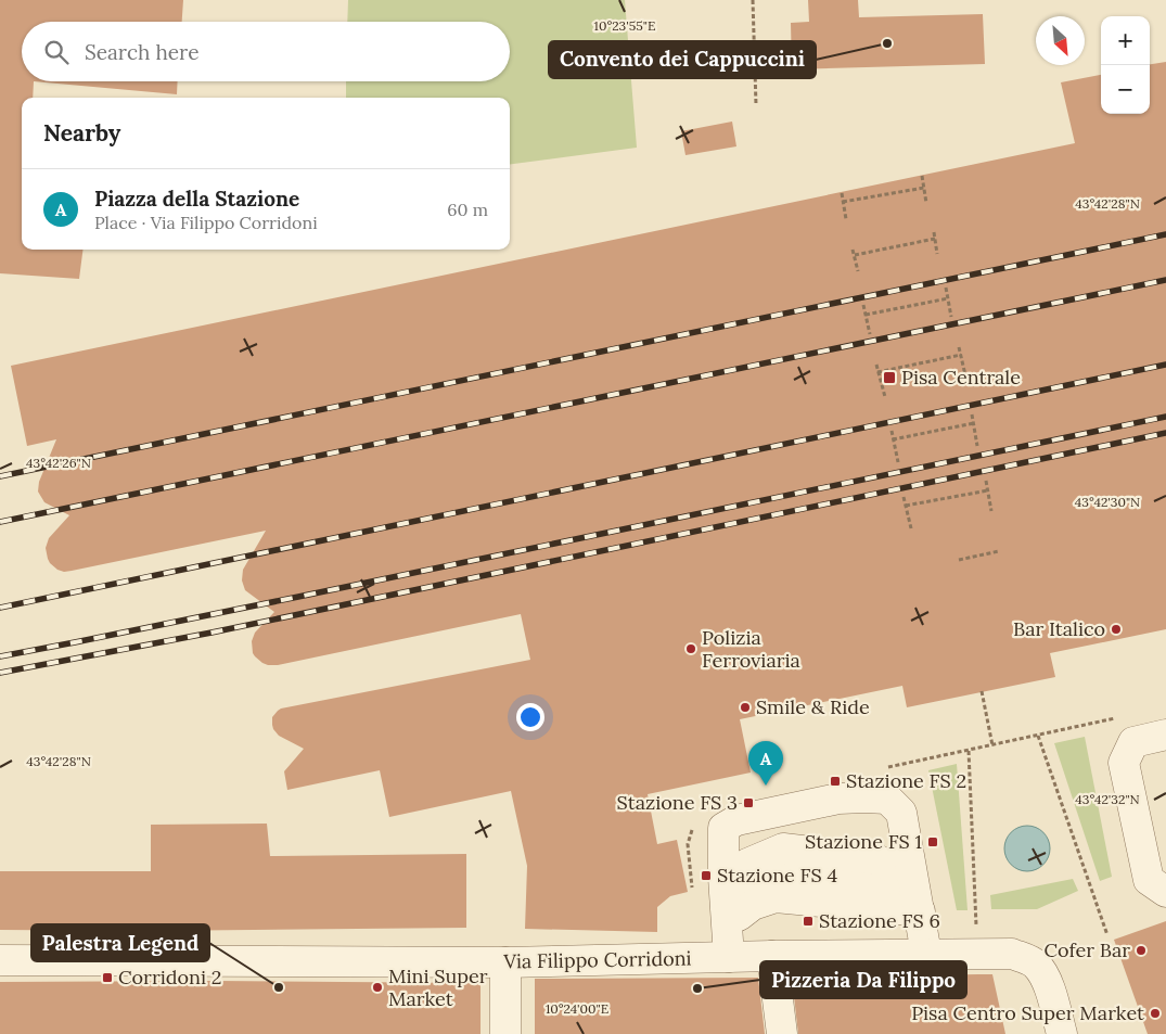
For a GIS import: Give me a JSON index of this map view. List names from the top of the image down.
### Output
{
  "streets": {
    "street": ["Via Filippo Corridoni"]
  },
  "places": {
    "other": [
      "Convento dei Cappuccini",
      "Bar Italico",
      "Polizia Ferroviaria",
      "Smile & Ride",
      "Cofer Bar",
      "Palestra Legend",
      "Mini Super Market",
      "Pizzeria Da Filippo",
      "Pisa Centro Super Market"
    ],
    "transit": [
      "Pisa Centrale",
      "Stazione FS 2",
      "Stazione FS 3",
      "Stazione FS 1",
      "Stazione FS 4",
      "Stazione FS 6",
      "Corridoni 2"
    ]
  },
  "north": "bottom right",
  "page": {
    "map_buttons": ["+", "−"],
    "search": "Search here",
    "heading": "Nearby",
    "list": [
      {
        "mark": "A",
        "name": "Piazza della Stazione",
        "note": "Place · Via Filippo Corridoni",
        "value": "60 m"
      }
    ],
    "pins": "A"
  },
  "coordinates": [
    "10°23'55\"E",
    "43°42'28\"N",
    "43°42'26\"N",
    "43°42'30\"N",
    "43°42'32\"N",
    "10°24'00\"E"
  ]
}
